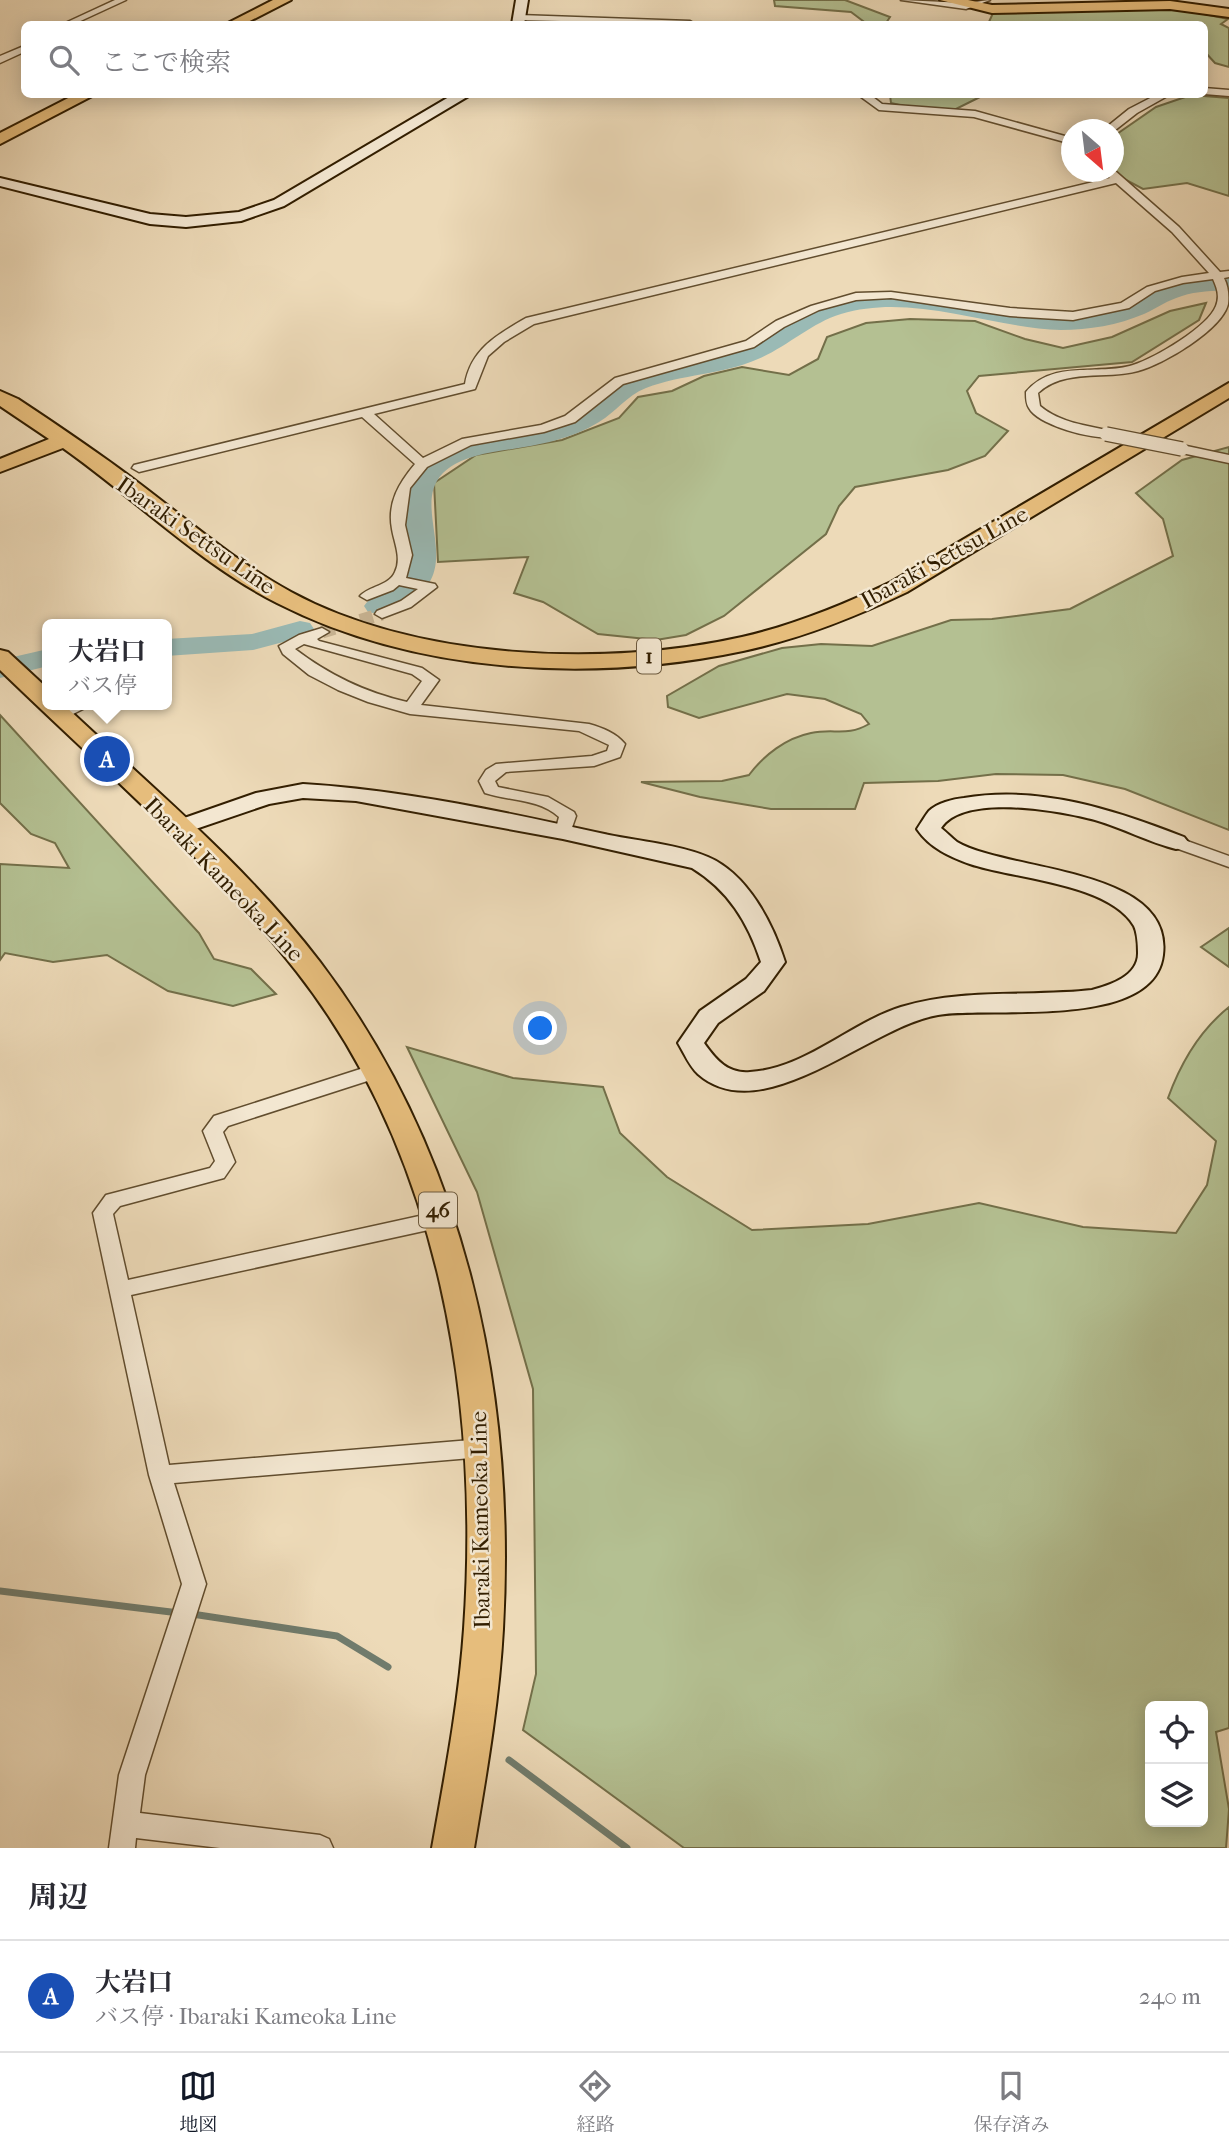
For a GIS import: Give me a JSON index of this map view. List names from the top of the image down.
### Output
{
  "streets": {
    "main road": [
      "Ibaraki Settsu Line",
      "1",
      "Ibaraki Kameoka Line",
      "46"
    ]
  },
  "north": "bottom right",
  "page": {
    "search": "ここで検索",
    "popup": ["大岩口", "バス停"],
    "pins": "A",
    "heading": "周辺",
    "list": [
      {
        "mark": "A",
        "name": "大岩口",
        "note": "バス停 · Ibaraki Kameoka Line",
        "value": "240 m"
      }
    ],
    "nav": ["地図", "経路", "保存済み"]
  }
}
